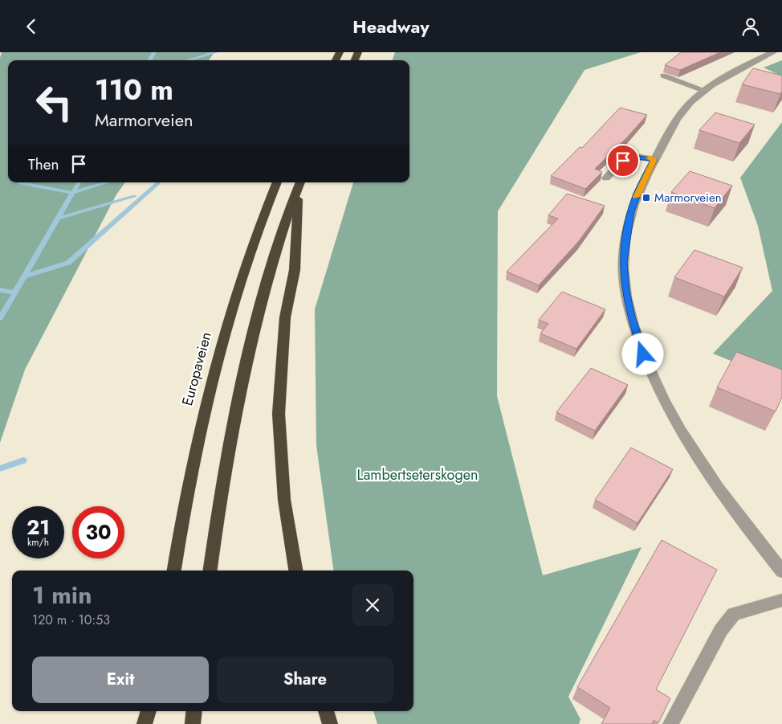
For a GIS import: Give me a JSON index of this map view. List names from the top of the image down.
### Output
{
  "streets": {
    "highway": ["Europaveien"]
  },
  "parks": ["Lambertseterskogen"],
  "places": {
    "transit": ["Marmorveien"]
  },
  "page": {
    "header": "Headway",
    "turn": ["110 m", "Marmorveien"],
    "then": "Then",
    "speed": "21 km/h",
    "limit": "30",
    "heading": ["1 min", "120 m · 10:53"],
    "buttons": ["Exit", "Share"]
  }
}
